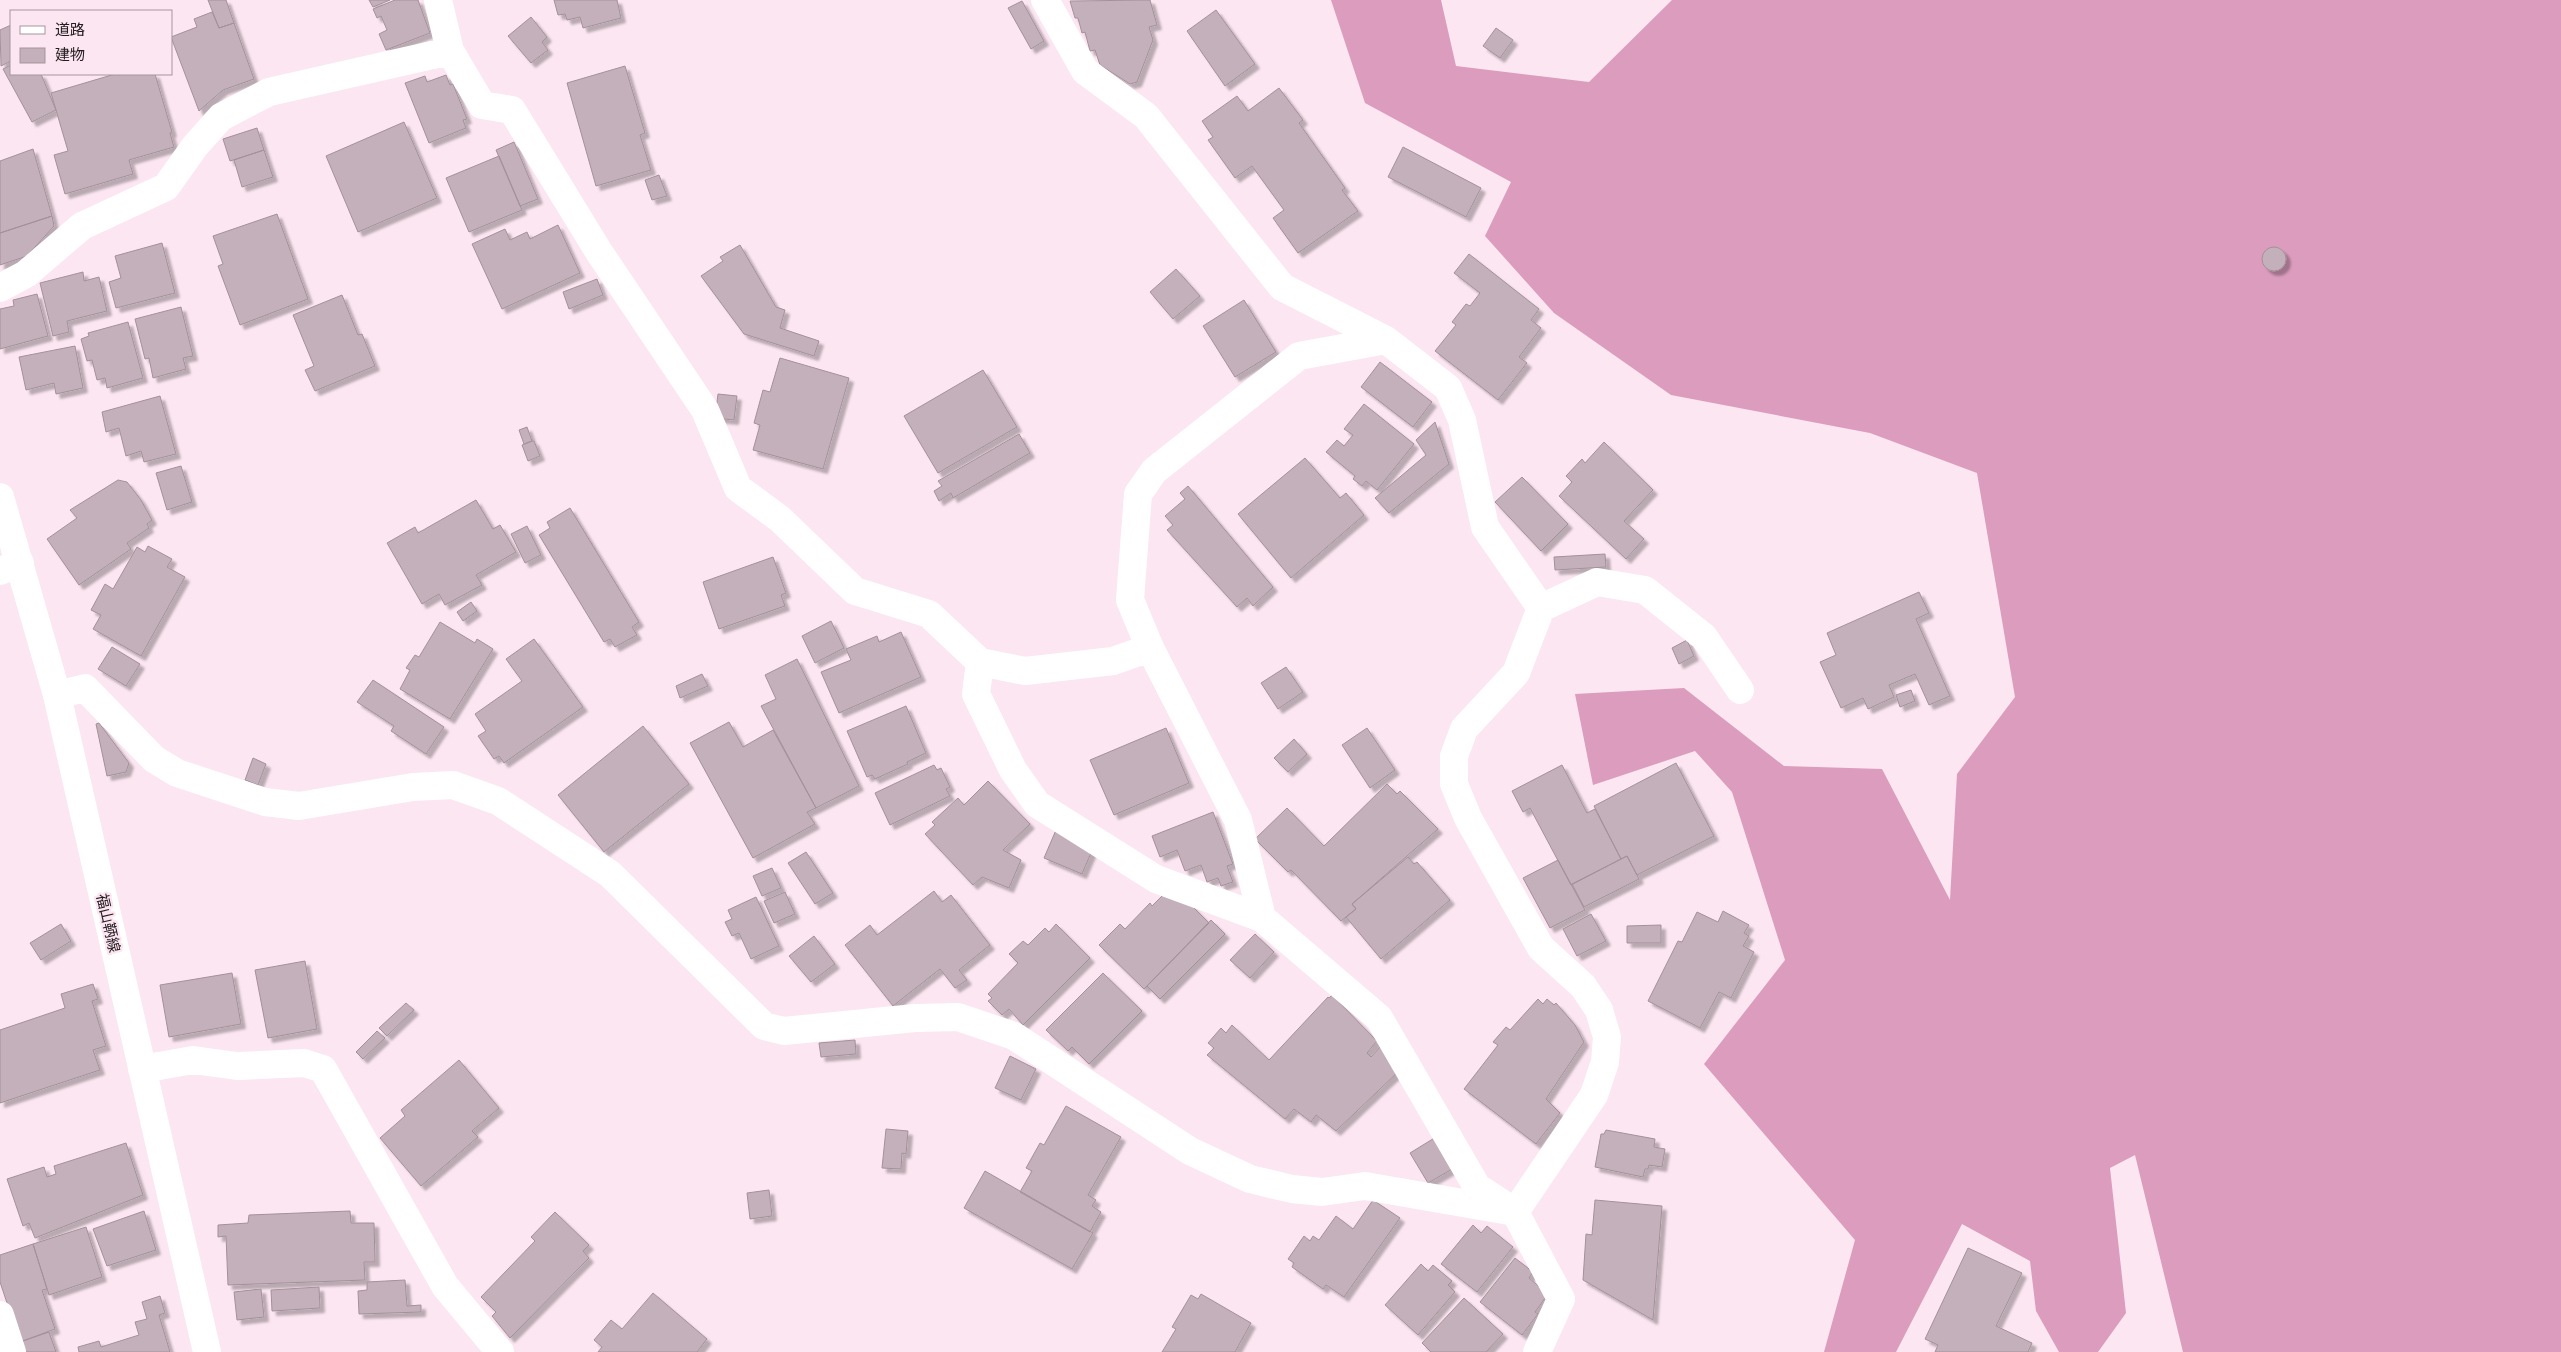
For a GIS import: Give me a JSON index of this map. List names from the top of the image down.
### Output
{
  "streets": {
    "street": ["福山鞆線"]
  },
  "legend": ["道路", "建物"]
}
